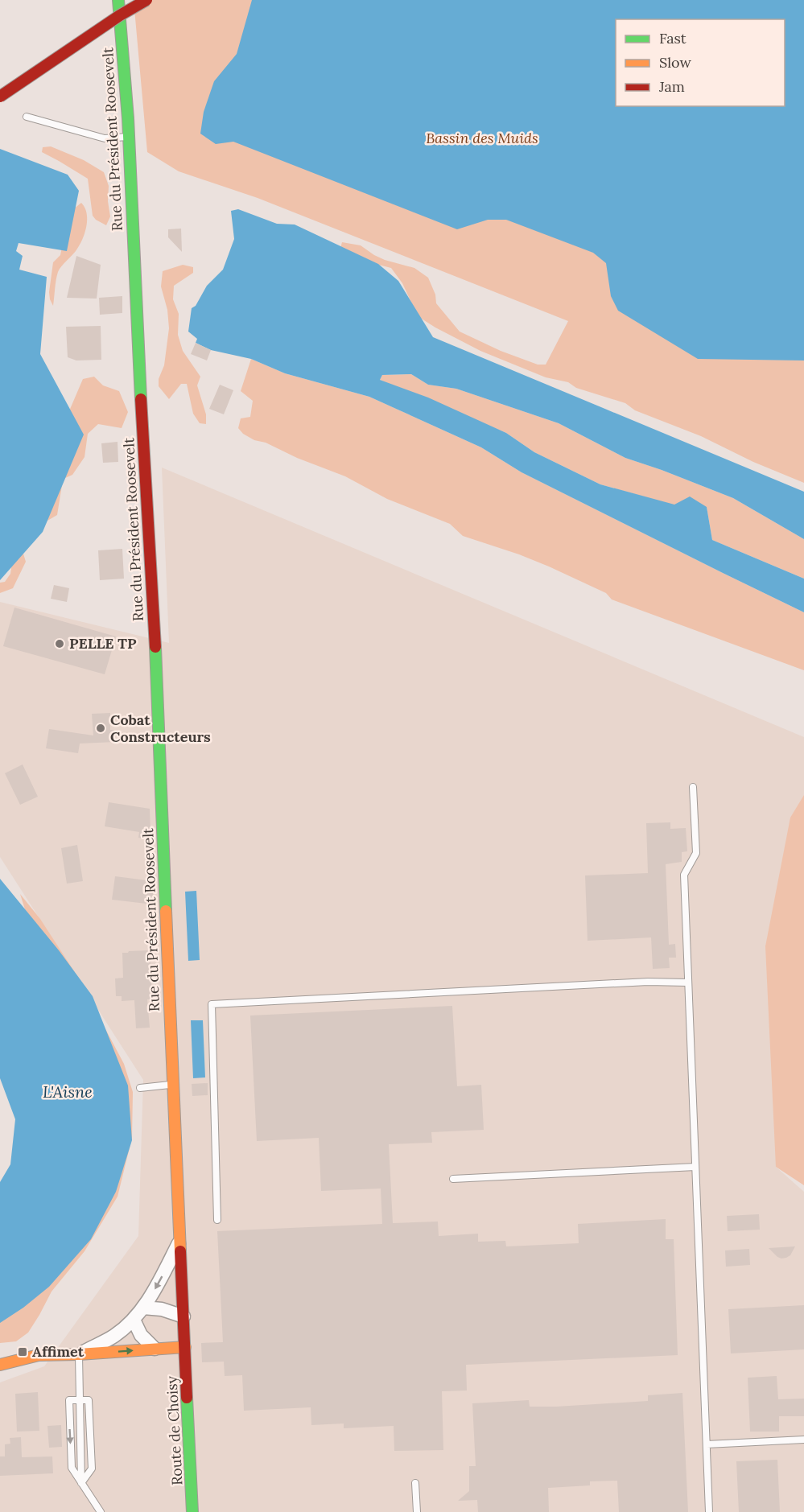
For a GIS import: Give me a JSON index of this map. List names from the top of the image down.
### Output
{
  "streets": {
    "street": ["Rue du Président Roosevelt", "Route de Choisy"]
  },
  "crossings": [
    ["Rue du Président Roosevelt", "Route de Choisy"]
  ],
  "water": ["L'Aisne"],
  "parks": ["Bassin des Muids"],
  "places": {
    "other": ["PELLE TP", "Cobat Constructeurs"],
    "transit": ["Affimet"]
  },
  "legend": ["Fast", "Slow", "Jam"]
}
